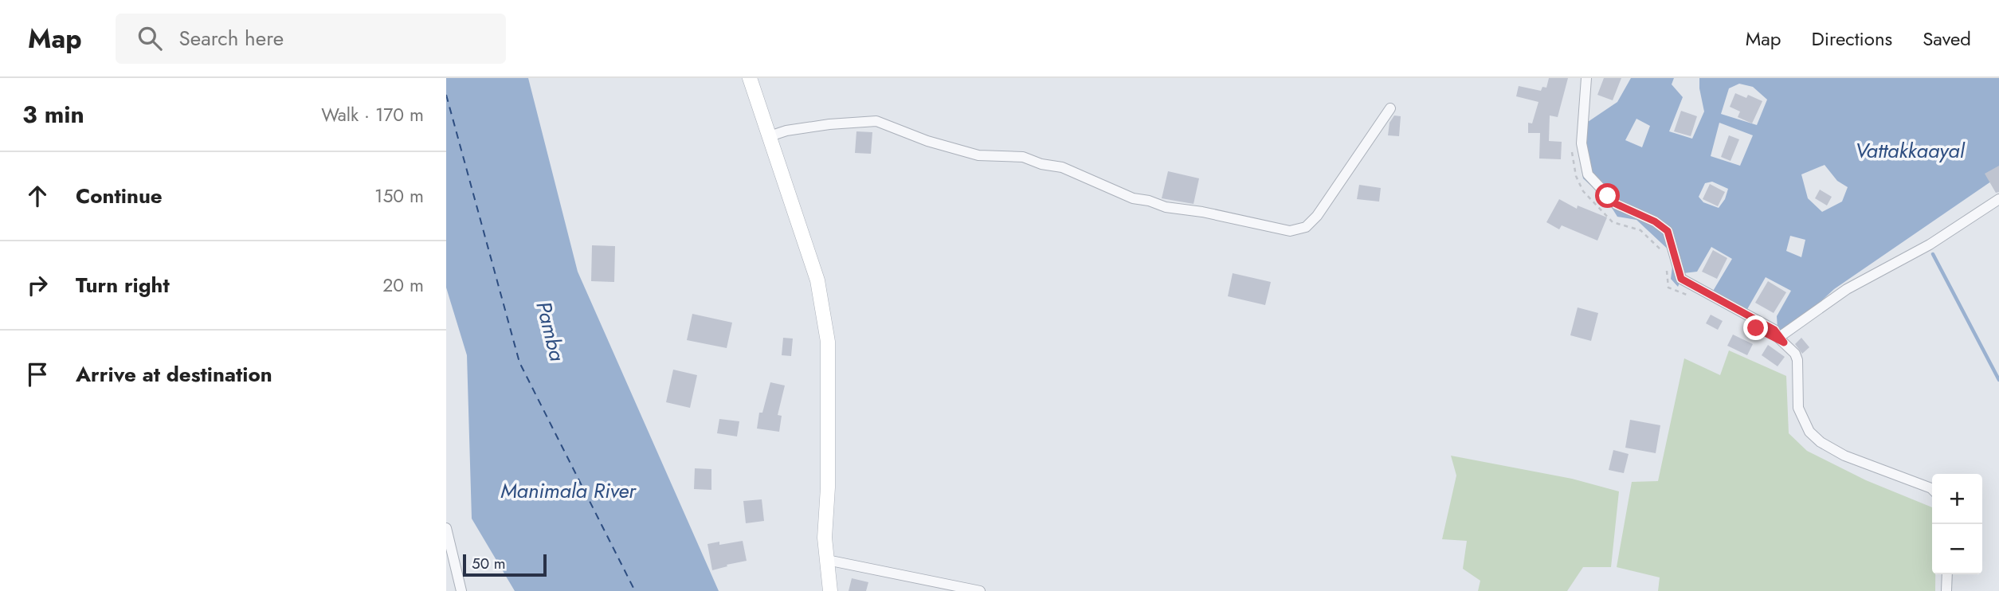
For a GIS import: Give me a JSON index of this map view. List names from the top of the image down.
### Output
{
  "water": ["Vattakkaayal", "Pamba", "Manimala River"],
  "scale_bar": "50 m",
  "page": {
    "header": "Map",
    "search": "Search here",
    "nav": ["Map", "Directions", "Saved"],
    "heading": ["3 min", "Walk · 170 m"],
    "list": [
      ["Continue", "150 m"],
      ["Turn right", "20 m"],
      "Arrive at destination"
    ],
    "map_buttons": ["+", "−"],
    "scale": "50 m"
  }
}
